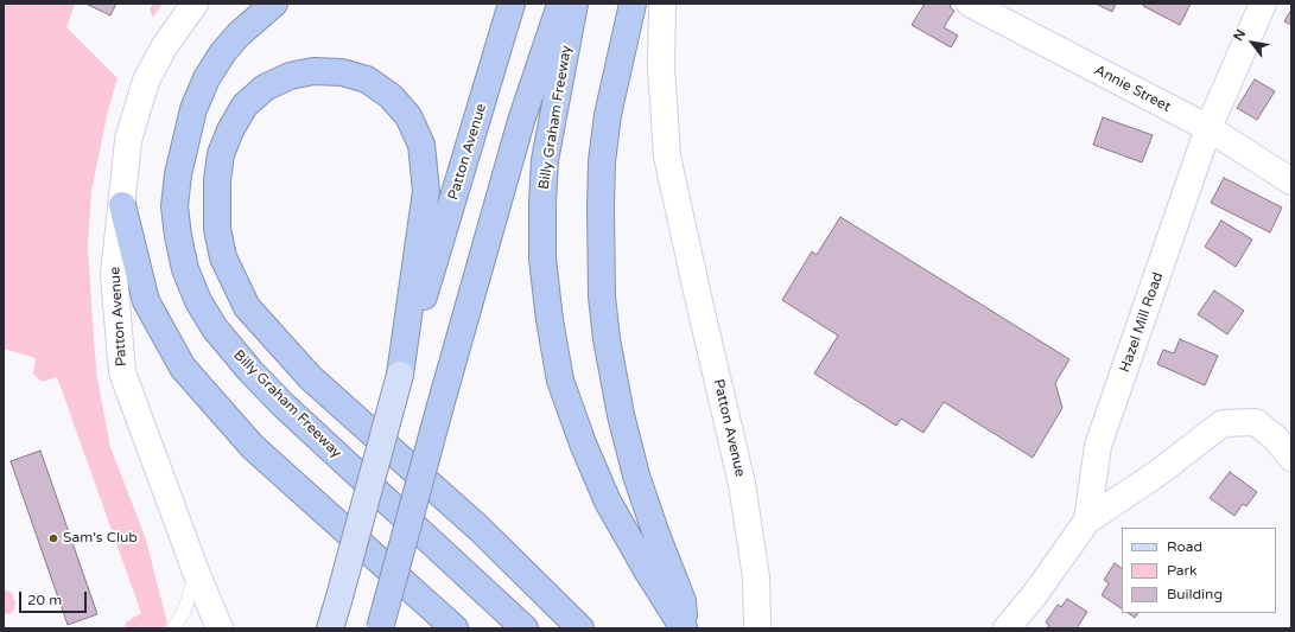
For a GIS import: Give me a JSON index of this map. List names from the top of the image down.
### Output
{
  "streets": {
    "highway": ["Billy Graham Freeway", "Patton Avenue"],
    "street": ["Annie Street", "Hazel Mill Road"]
  },
  "crossings": [
    ["Annie Street", "Hazel Mill Road"]
  ],
  "places": ["Sam's Club"],
  "legend": ["Road", "Park", "Building"],
  "scale_bar": "20 m",
  "north": "top left"
}
